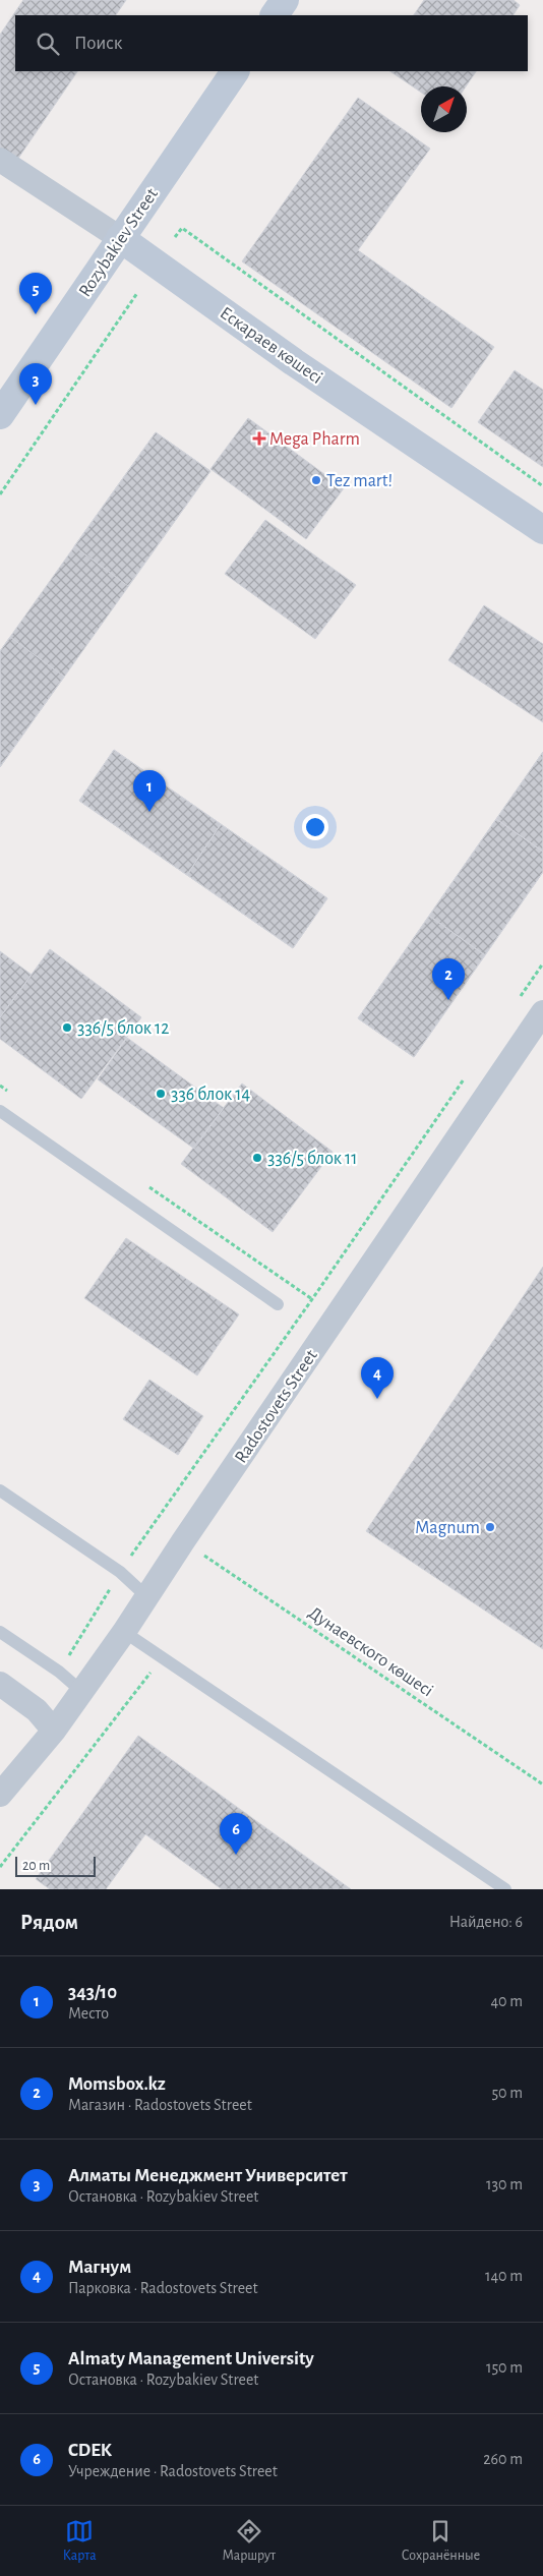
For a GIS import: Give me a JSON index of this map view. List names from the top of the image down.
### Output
{
  "streets": {
    "street": ["Rozybakiev Street", "Ескараев көшесі", "Radostovets Street"],
    "path": ["Дунаевского көшесі"]
  },
  "crossings": [
    ["Rozybakiev Street", "Ескараев көшесі"],
    ["Radostovets Street", "Дунаевского көшесі"]
  ],
  "places": {
    "health": ["Mega Pharm"],
    "other": [
      "Tez mart!",
      "336/5 блок 12",
      "336 блок 14",
      "336/5 блок 11",
      "Magnum"
    ]
  },
  "scale_bar": "20 m",
  "north": "top right",
  "page": {
    "search": "Поиск",
    "pins": [
      "5",
      "3",
      "1",
      "2",
      "4",
      "6"
    ],
    "scale": "20 m",
    "heading": ["Рядом", "Найдено: 6"],
    "list": [
      {
        "mark": "1",
        "name": "343/10",
        "note": "Место",
        "value": "40 m"
      },
      {
        "mark": "2",
        "name": "Momsbox.kz",
        "note": "Магазин · Radostovets Street",
        "value": "50 m"
      },
      {
        "mark": "3",
        "name": "Алматы Менеджмент Университет",
        "note": "Остановка · Rozybakiev Street",
        "value": "130 m"
      },
      {
        "mark": "4",
        "name": "Магнум",
        "note": "Парковка · Radostovets Street",
        "value": "140 m"
      },
      {
        "mark": "5",
        "name": "Almaty Management University",
        "note": "Остановка · Rozybakiev Street",
        "value": "150 m"
      },
      {
        "mark": "6",
        "name": "CDEK",
        "note": "Учреждение · Radostovets Street",
        "value": "260 m"
      }
    ],
    "nav": ["Карта", "Маршрут", "Сохранённые"]
  }
}
